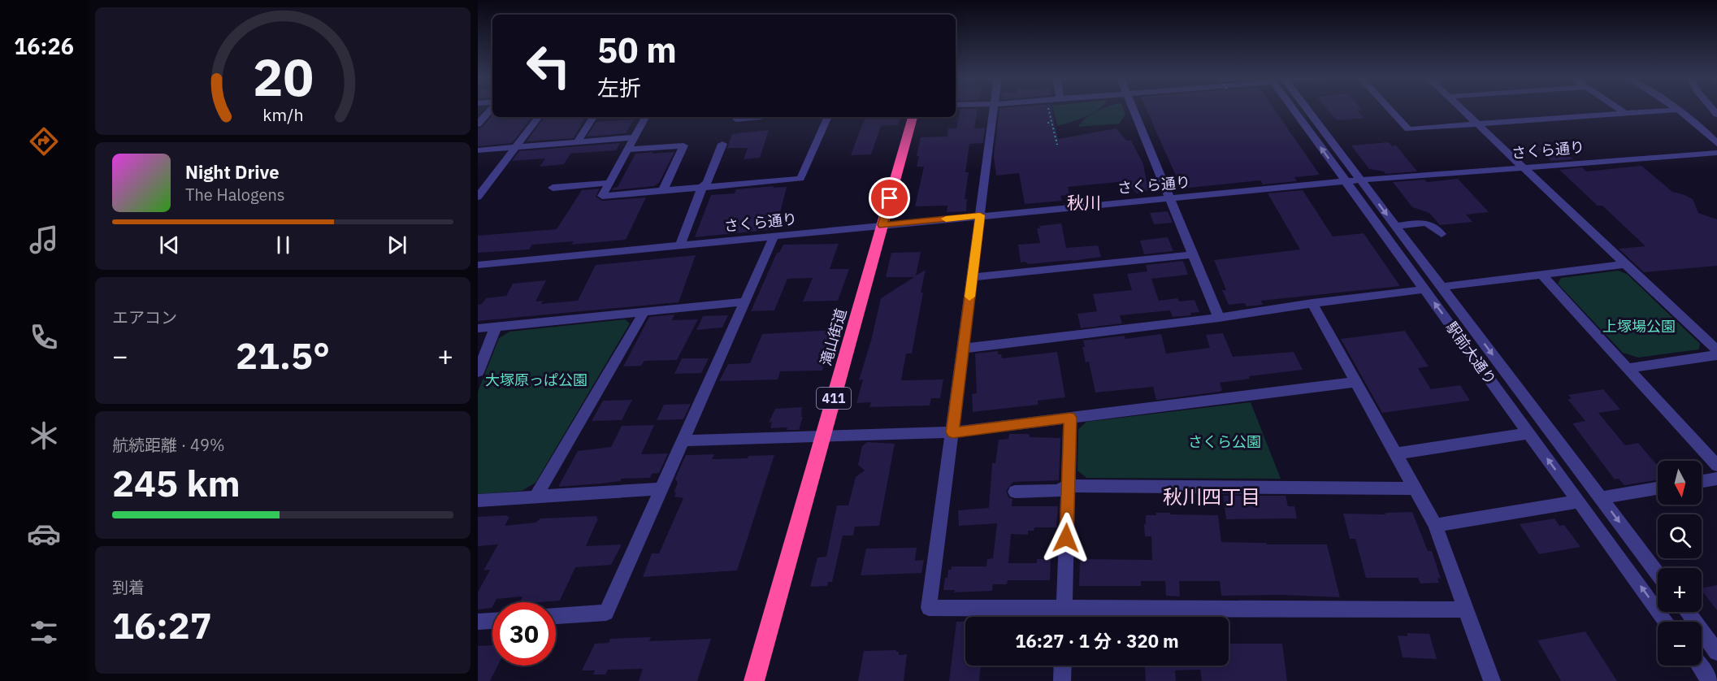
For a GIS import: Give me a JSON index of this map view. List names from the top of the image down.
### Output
{
  "streets": {
    "highway": ["滝山街道", "411"],
    "street": ["さくら通り", "駅前大通り"]
  },
  "crossings": [
    ["さくら通り", "滝山街道"],
    ["さくら通り", "駅前大通り"]
  ],
  "districts": ["秋川", "秋川四丁目"],
  "parks": ["上塚場公園", "大塚原っぱ公園", "さくら公園"],
  "north": "bottom",
  "page": {
    "tabs": "16:26",
    "turn": ["50 m", "左折"],
    "song": ["Night Drive", "The Halogens"],
    "tile": [
      "エアコン",
      ["航続距離 · 49%", "245 km"],
      ["到着", "16:27"]
    ],
    "heat": ["−", "21.5°", "+"],
    "map_buttons": ["+", "−"],
    "limit": "30",
    "trip": "16:27 · 1 分 · 320 m",
    "gauge": ["20", "km/h"]
  }
}
